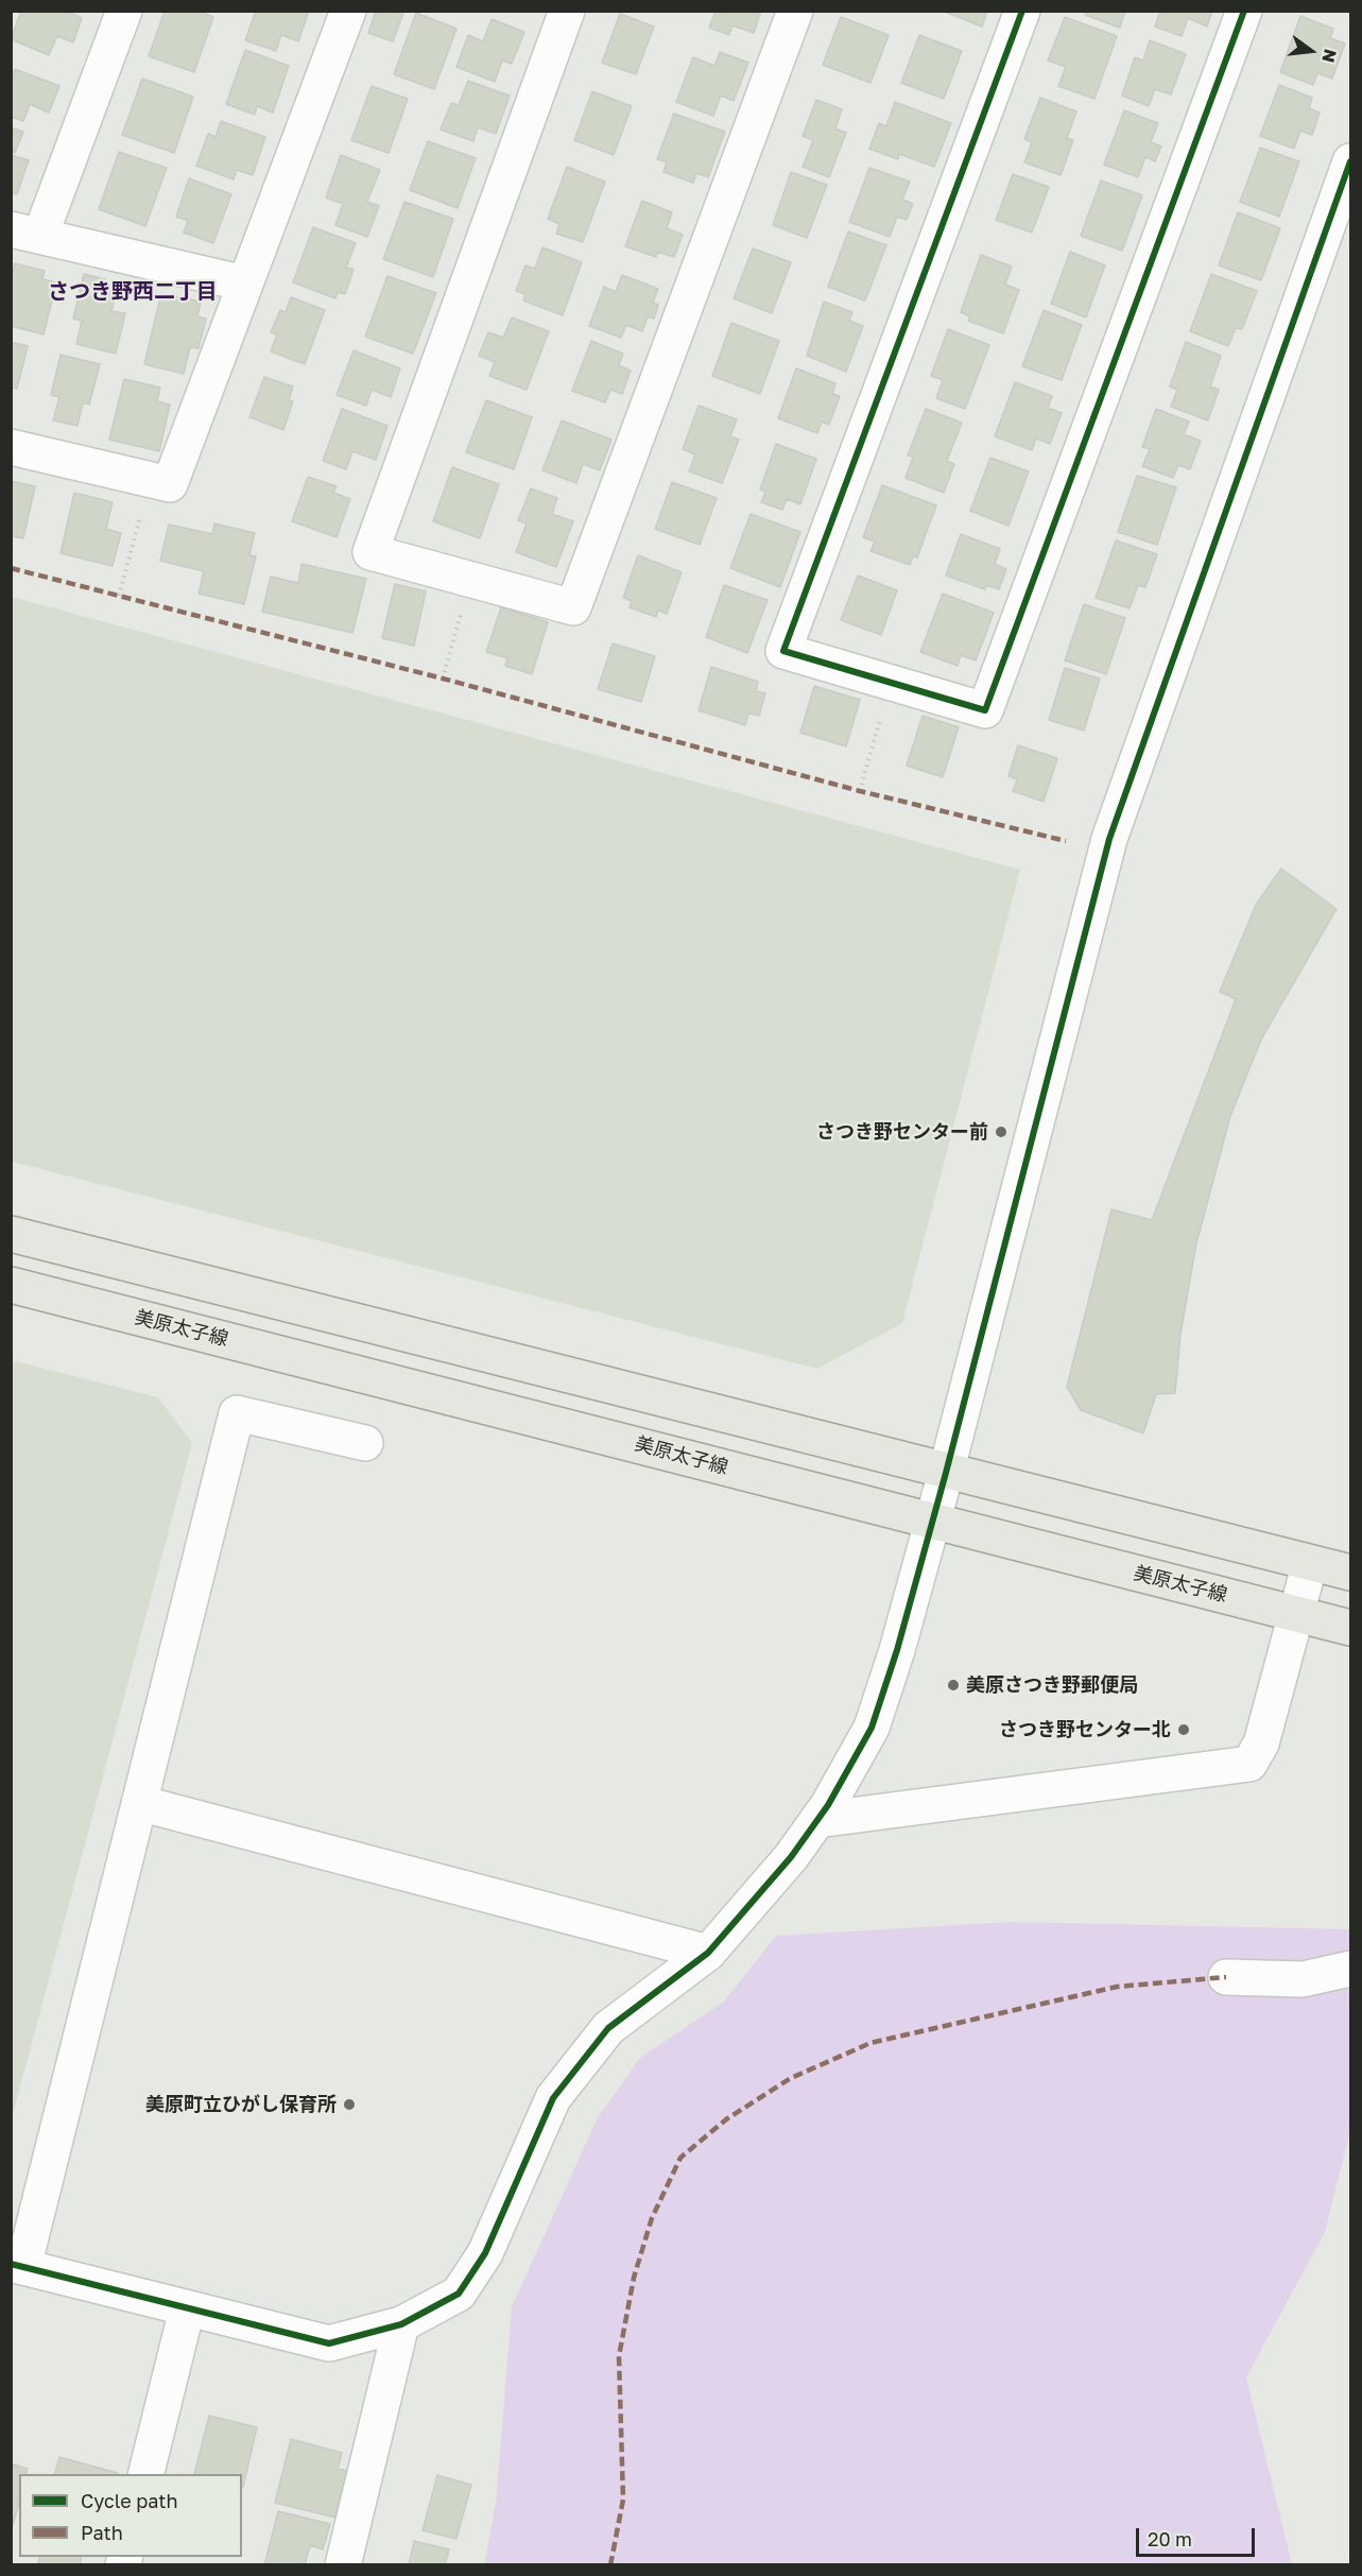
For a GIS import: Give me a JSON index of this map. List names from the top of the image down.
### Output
{
  "streets": {
    "main road": ["美原太子線"]
  },
  "districts": ["さつき野西二丁目"],
  "places": [
    "さつき野センター前",
    "美原さつき野郵便局",
    "さつき野センター北",
    "美原町立ひがし保育所"
  ],
  "legend": ["Cycle path", "Path"],
  "scale_bar": "20 m",
  "north": "right"
}
